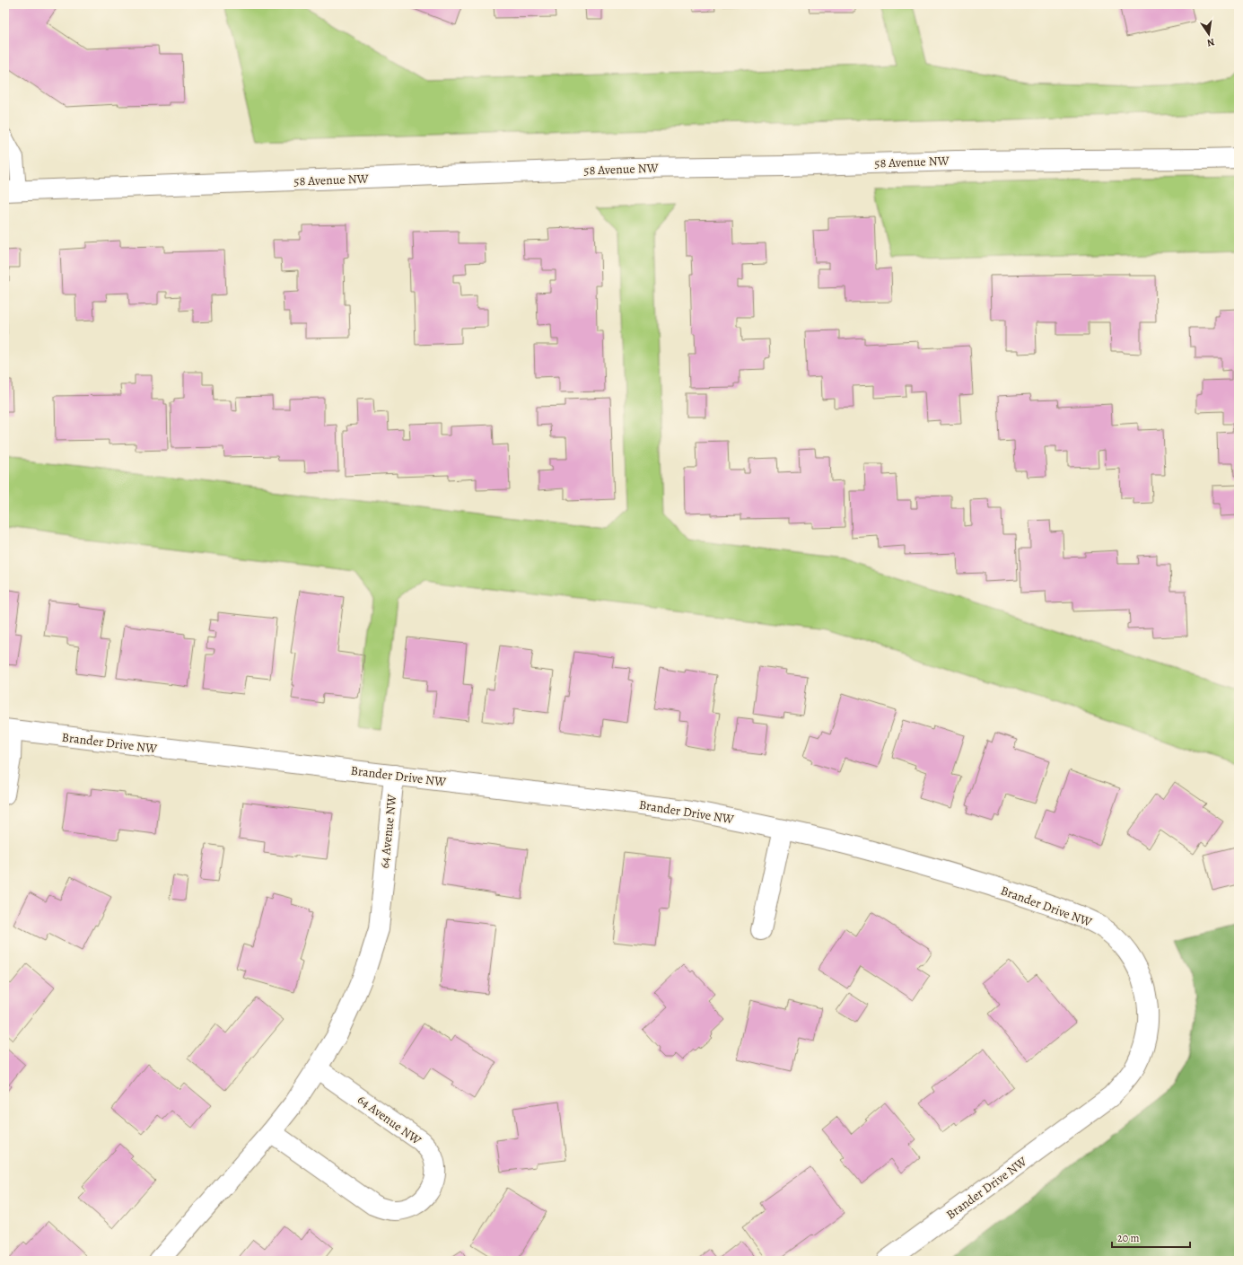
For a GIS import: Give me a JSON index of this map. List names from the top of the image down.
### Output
{
  "streets": {
    "street": ["58 Avenue NW", "Brander Drive NW", "64 Avenue NW"]
  },
  "crossings": [
    ["Brander Drive NW", "64 Avenue NW"]
  ],
  "scale_bar": "20 m",
  "north": "bottom"
}
